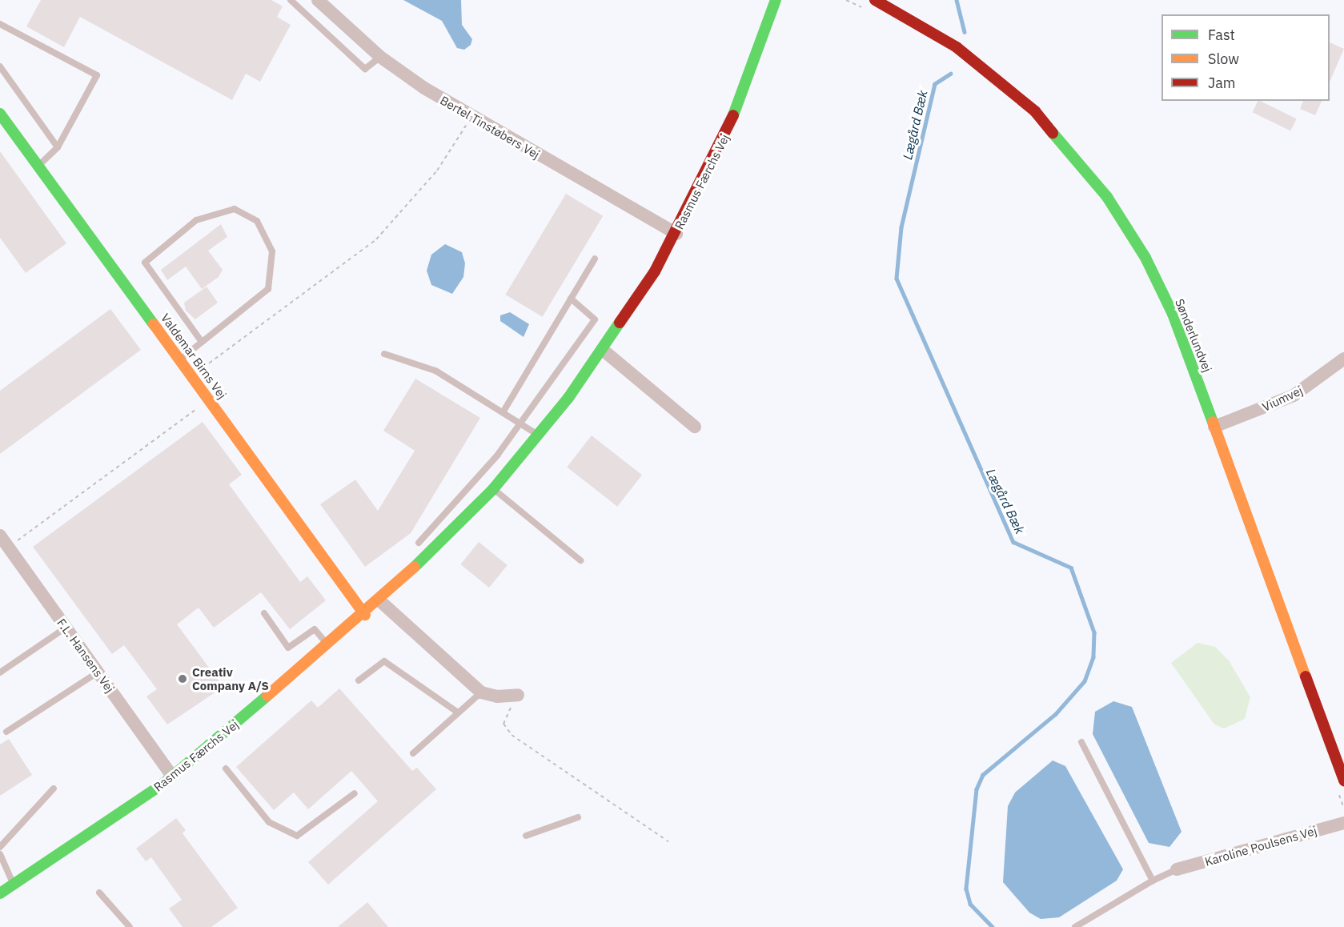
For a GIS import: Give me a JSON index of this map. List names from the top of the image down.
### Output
{
  "streets": {
    "street": [
      "Bertel Tinstøbers Vej",
      "Rasmus Færchs Vej",
      "Sønderlundvej",
      "Valdemar Birns Vej",
      "Viumvej",
      "F.L. Hansens Vej",
      "Karoline Poulsens Vej"
    ]
  },
  "crossings": [
    ["Bertel Tinstøbers Vej", "Rasmus Færchs Vej"],
    ["Rasmus Færchs Vej", "Valdemar Birns Vej"],
    ["Rasmus Færchs Vej", "F.L. Hansens Vej"],
    ["Sønderlundvej", "Viumvej"]
  ],
  "water": ["Lægård Bæk"],
  "places": ["Creativ Company A/S"],
  "legend": ["Fast", "Slow", "Jam"]
}
